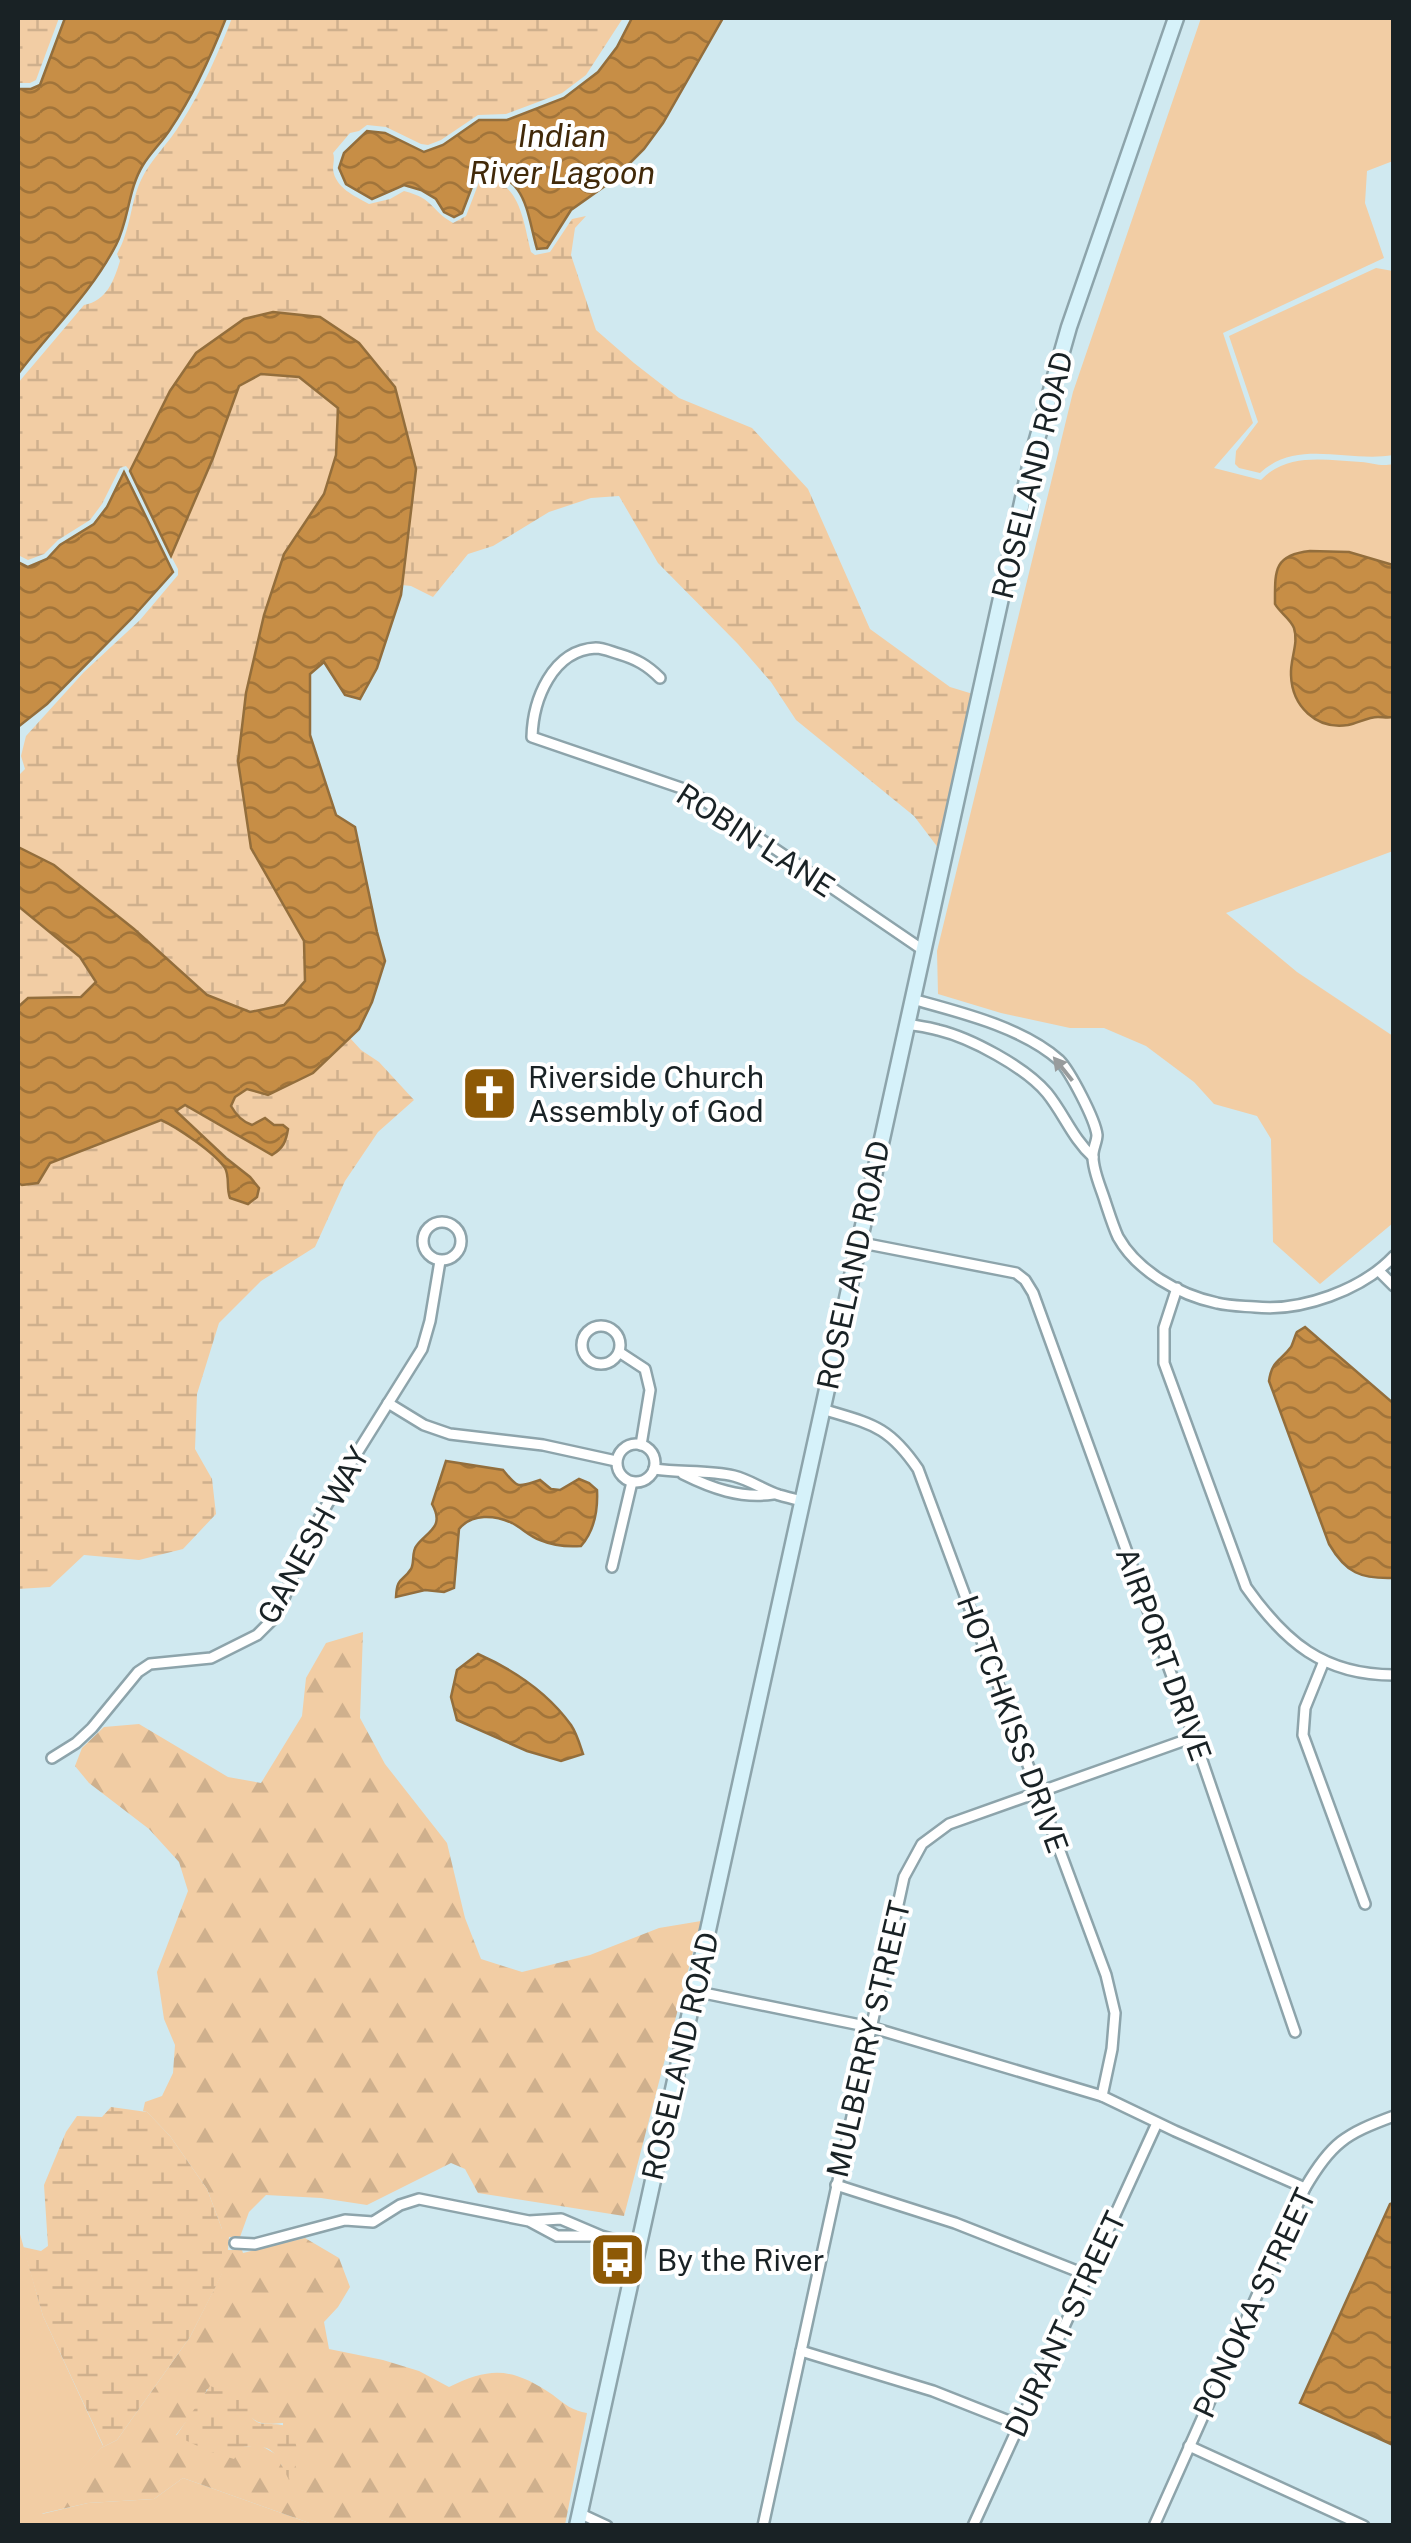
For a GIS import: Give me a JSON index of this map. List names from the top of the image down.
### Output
{
  "streets": {
    "main road": ["ROSELAND ROAD"],
    "street": [
      "ROBIN LANE",
      "GANESH WAY",
      "AIRPORT DRIVE",
      "HOTCHKISS DRIVE",
      "MULBERRY STREET",
      "PONOKA STREET",
      "DURANT STREET"
    ]
  },
  "crossings": [
    ["ROSELAND ROAD", "ROBIN LANE"],
    ["ROSELAND ROAD", "AIRPORT DRIVE"],
    ["ROSELAND ROAD", "HOTCHKISS DRIVE"],
    ["AIRPORT DRIVE", "MULBERRY STREET"],
    ["HOTCHKISS DRIVE", "MULBERRY STREET"]
  ],
  "water": ["Indian River Lagoon"],
  "places": {
    "church": ["Riverside Church Assembly of God"],
    "bus stop": ["By the River"]
  }
}
